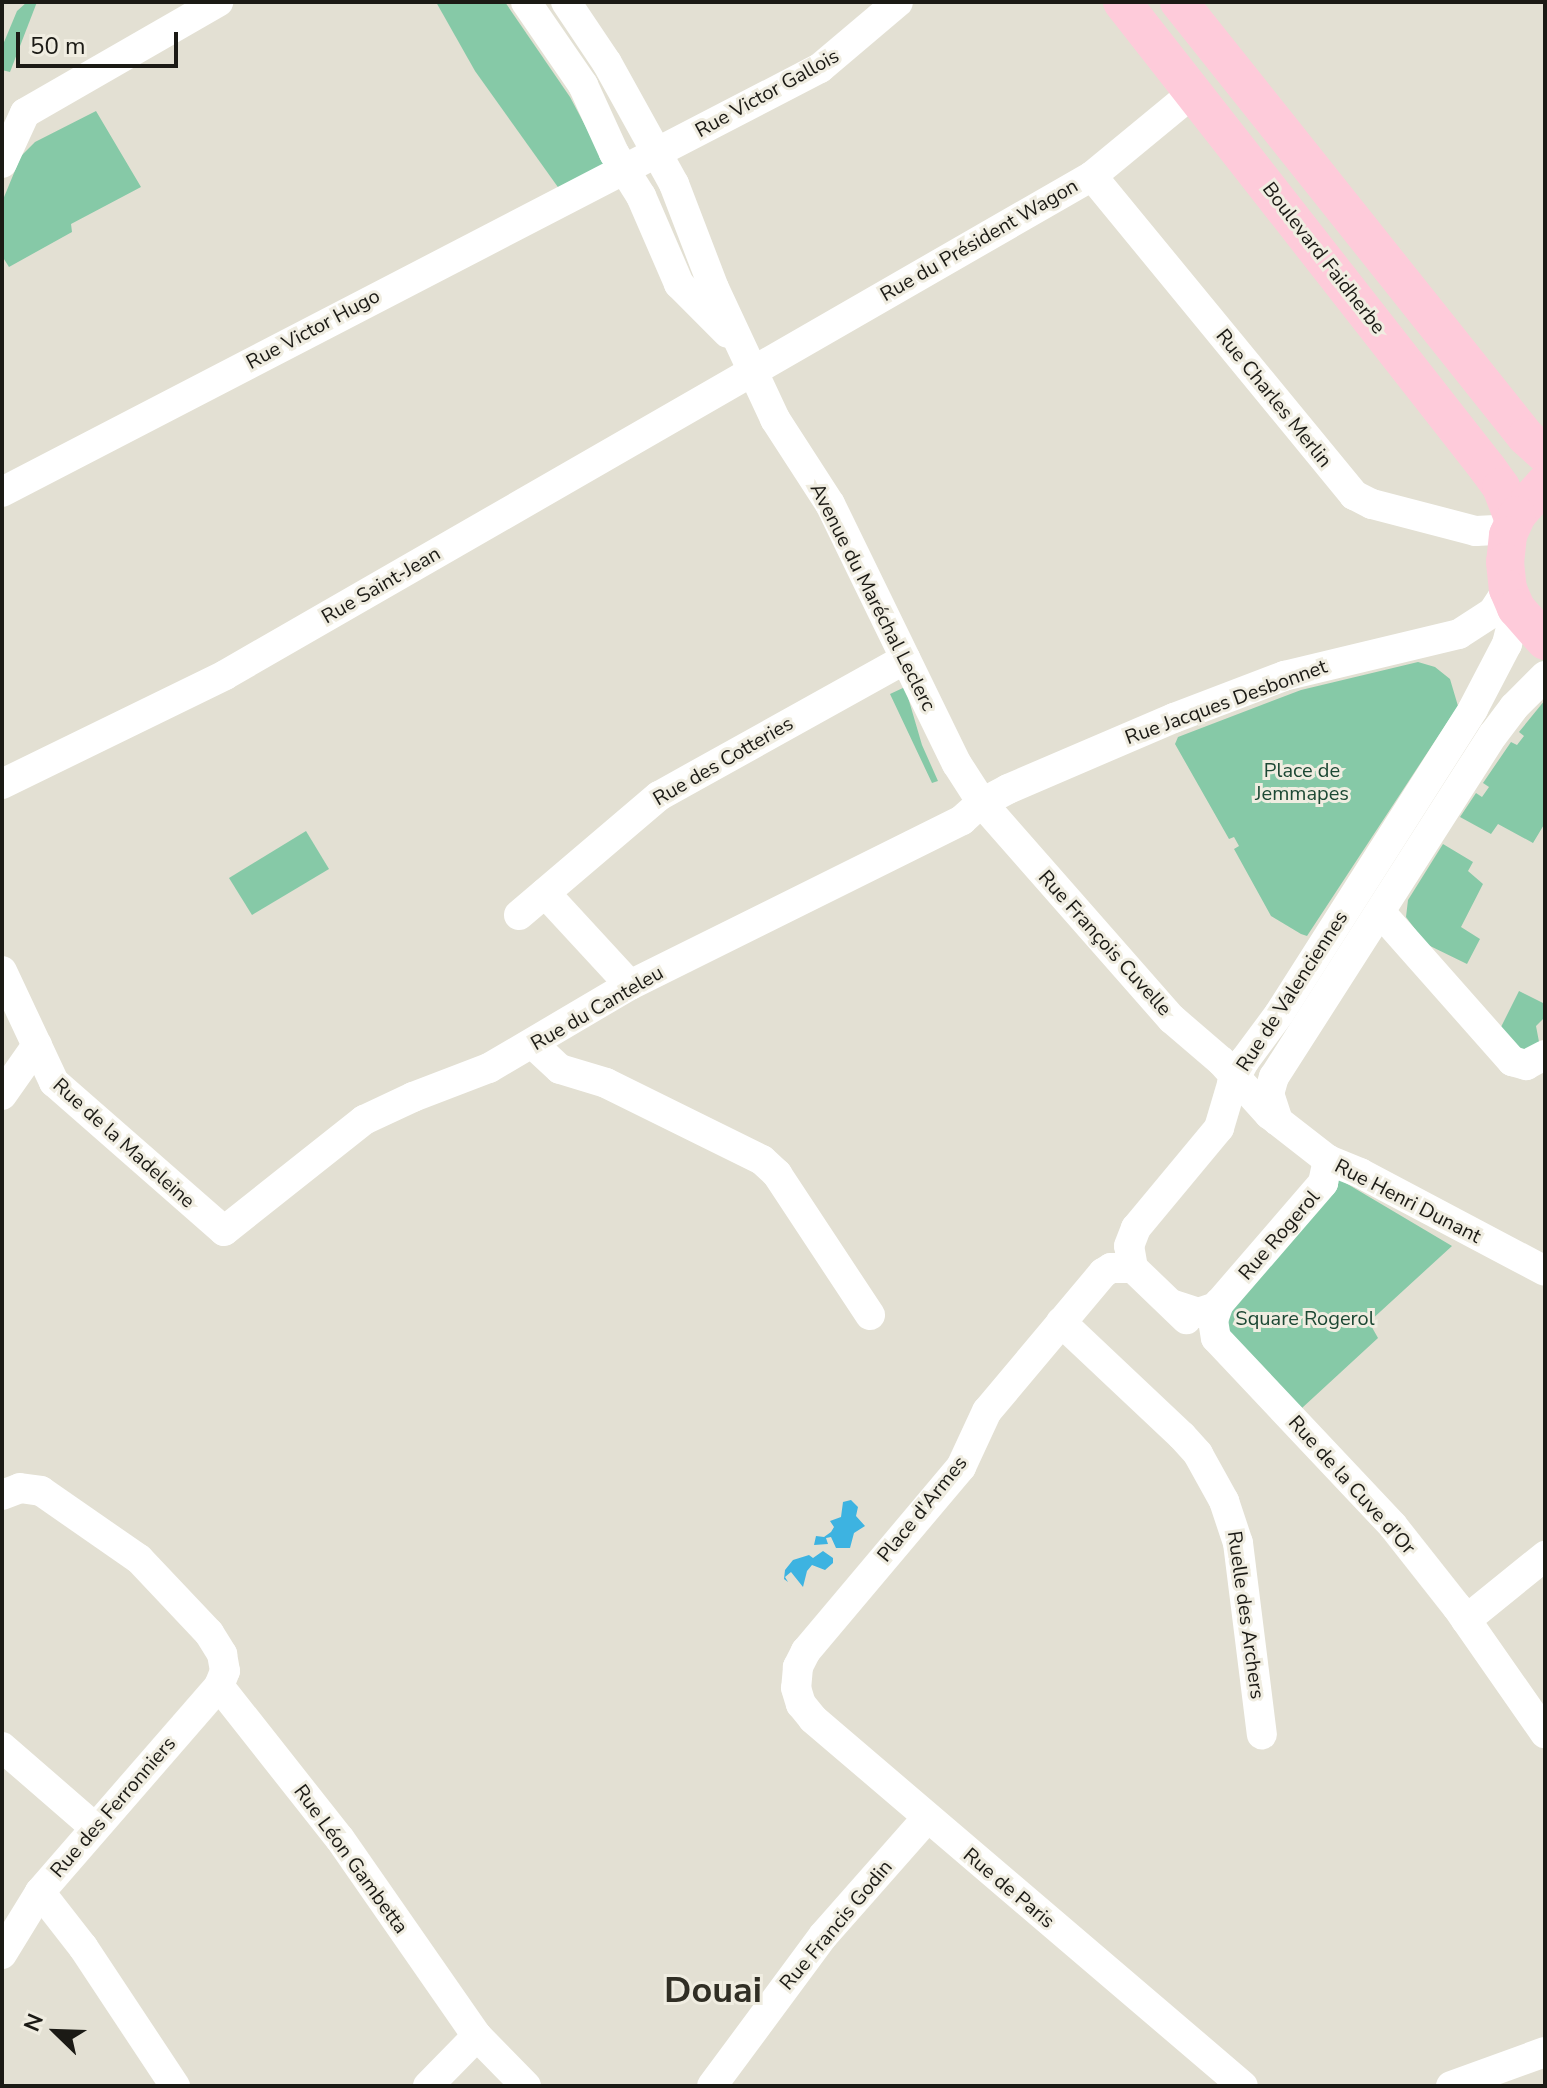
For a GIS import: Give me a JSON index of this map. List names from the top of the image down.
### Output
{
  "streets": {
    "main road": ["Boulevard Faidherbe"],
    "street": [
      "Rue Victor Gallois",
      "Rue du Président Wagon",
      "Rue Victor Hugo",
      "Rue Charles Merlin",
      "Rue Saint-Jean",
      "Avenue du Maréchal Leclerc",
      "Rue Jacques Desbonnet",
      "Rue des Cotteries",
      "Rue François Cuvelle",
      "Rue de Valenciennes",
      "Rue du Canteleu",
      "Rue de la Madeleine",
      "Rue Henri Dunant",
      "Rue Rogerol",
      "Rue de la Cuve d'Or",
      "Place d'Armes",
      "Ruelle des Archers",
      "Rue des Ferronniers",
      "Rue Léon Gambetta",
      "Rue de Paris",
      "Rue Francis Godin"
    ]
  },
  "crossings": [
    ["Rue Victor Gallois", "Rue Victor Hugo"],
    ["Rue Victor Gallois", "Avenue du Maréchal Leclerc"],
    ["Rue du Président Wagon", "Boulevard Faidherbe"],
    ["Rue du Président Wagon", "Rue Charles Merlin"],
    ["Rue du Président Wagon", "Rue Saint-Jean"],
    ["Rue du Président Wagon", "Avenue du Maréchal Leclerc"],
    ["Boulevard Faidherbe", "Rue Charles Merlin"],
    ["Rue Victor Hugo", "Avenue du Maréchal Leclerc"],
    ["Rue Saint-Jean", "Avenue du Maréchal Leclerc"],
    ["Avenue du Maréchal Leclerc", "Rue Jacques Desbonnet"],
    ["Avenue du Maréchal Leclerc", "Rue des Cotteries"],
    ["Avenue du Maréchal Leclerc", "Rue François Cuvelle"],
    ["Avenue du Maréchal Leclerc", "Rue du Canteleu"],
    ["Rue Jacques Desbonnet", "Rue François Cuvelle"],
    ["Rue Jacques Desbonnet", "Rue de Valenciennes"],
    ["Rue Jacques Desbonnet", "Rue du Canteleu"],
    ["Rue François Cuvelle", "Rue de Valenciennes"],
    ["Rue François Cuvelle", "Rue du Canteleu"],
    ["Rue François Cuvelle", "Rue Henri Dunant"],
    ["Rue de Valenciennes", "Rue Henri Dunant"],
    ["Rue de Valenciennes", "Rue de la Cuve d'Or"],
    ["Rue du Canteleu", "Rue de la Madeleine"],
    ["Rue Henri Dunant", "Rue Rogerol"],
    ["Rue Rogerol", "Rue de la Cuve d'Or"],
    ["Place d'Armes", "Ruelle des Archers"],
    ["Place d'Armes", "Rue de Paris"],
    ["Rue des Ferronniers", "Rue Léon Gambetta"],
    ["Rue de Paris", "Rue Francis Godin"]
  ],
  "districts": ["Douai"],
  "parks": ["Place de Jemmapes", "Square Rogerol"],
  "scale_bar": "50 m",
  "north": "top left"
}
